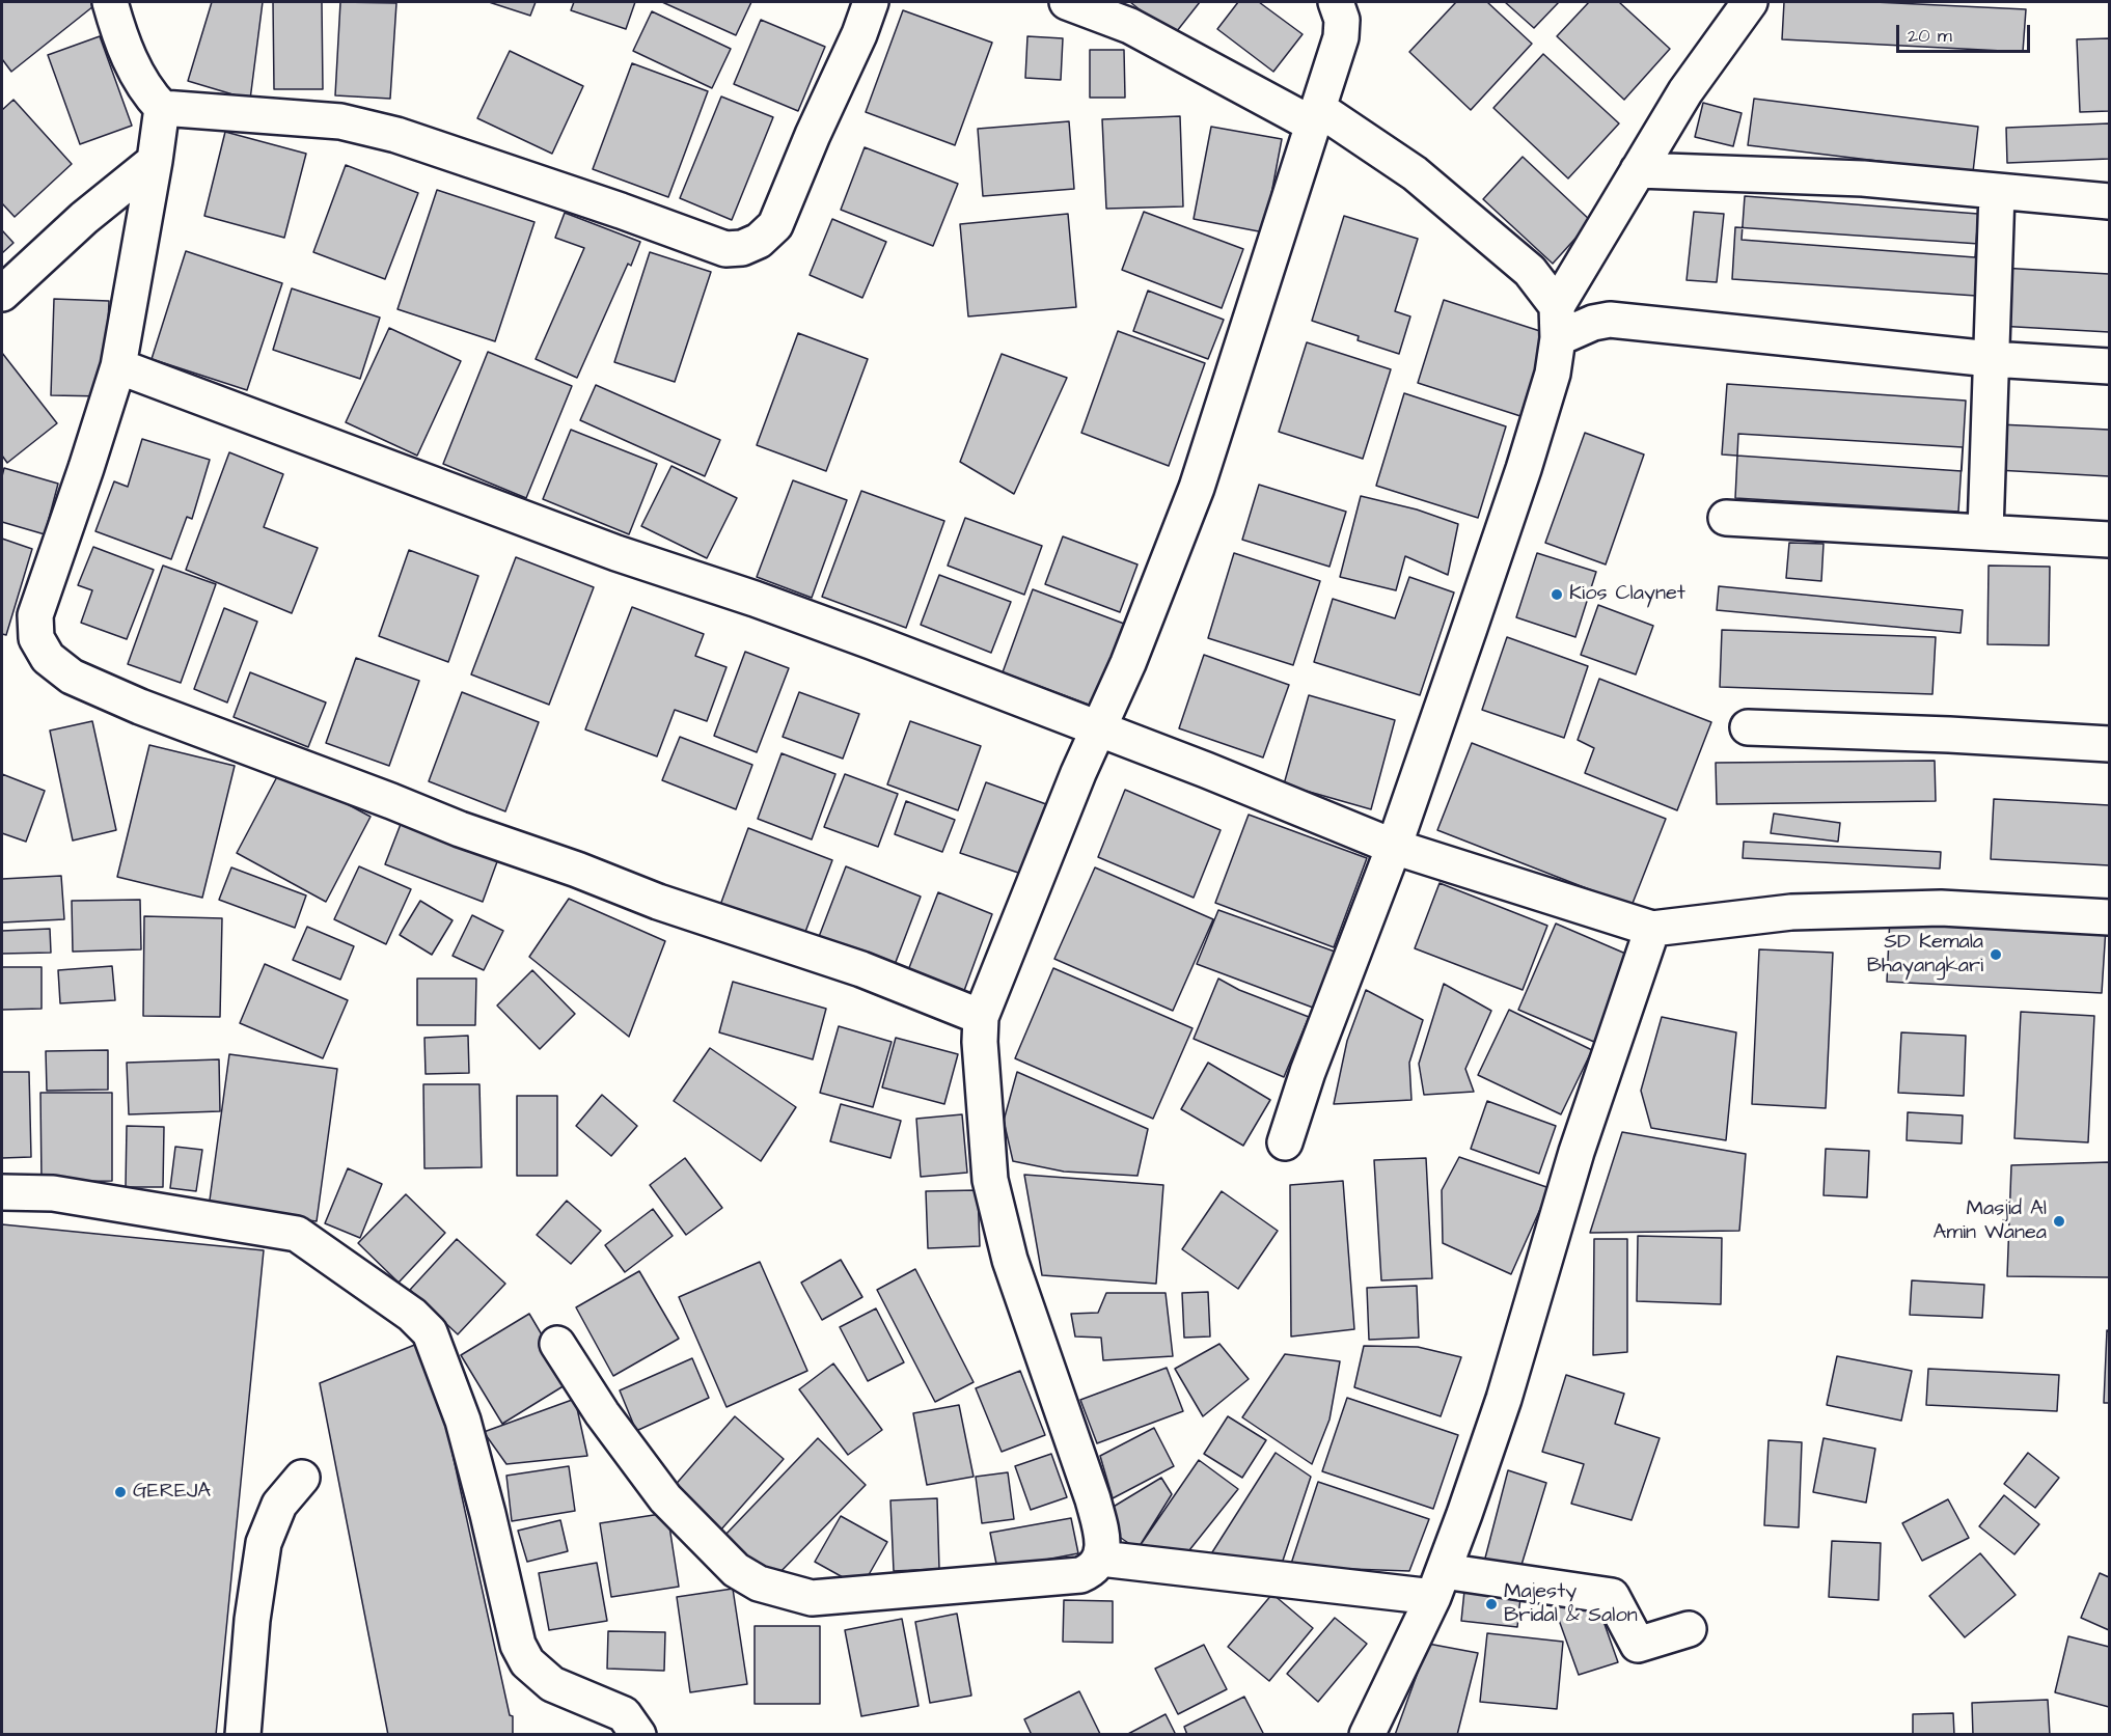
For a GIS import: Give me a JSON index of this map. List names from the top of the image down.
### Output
{
  "places": [
    "Kios Claynet",
    "SD Kemala Bhayangkari",
    "Masjid Al Amin Wanea",
    "GEREJA",
    "Majesty Bridal & Salon"
  ],
  "scale_bar": "20 m"
}
